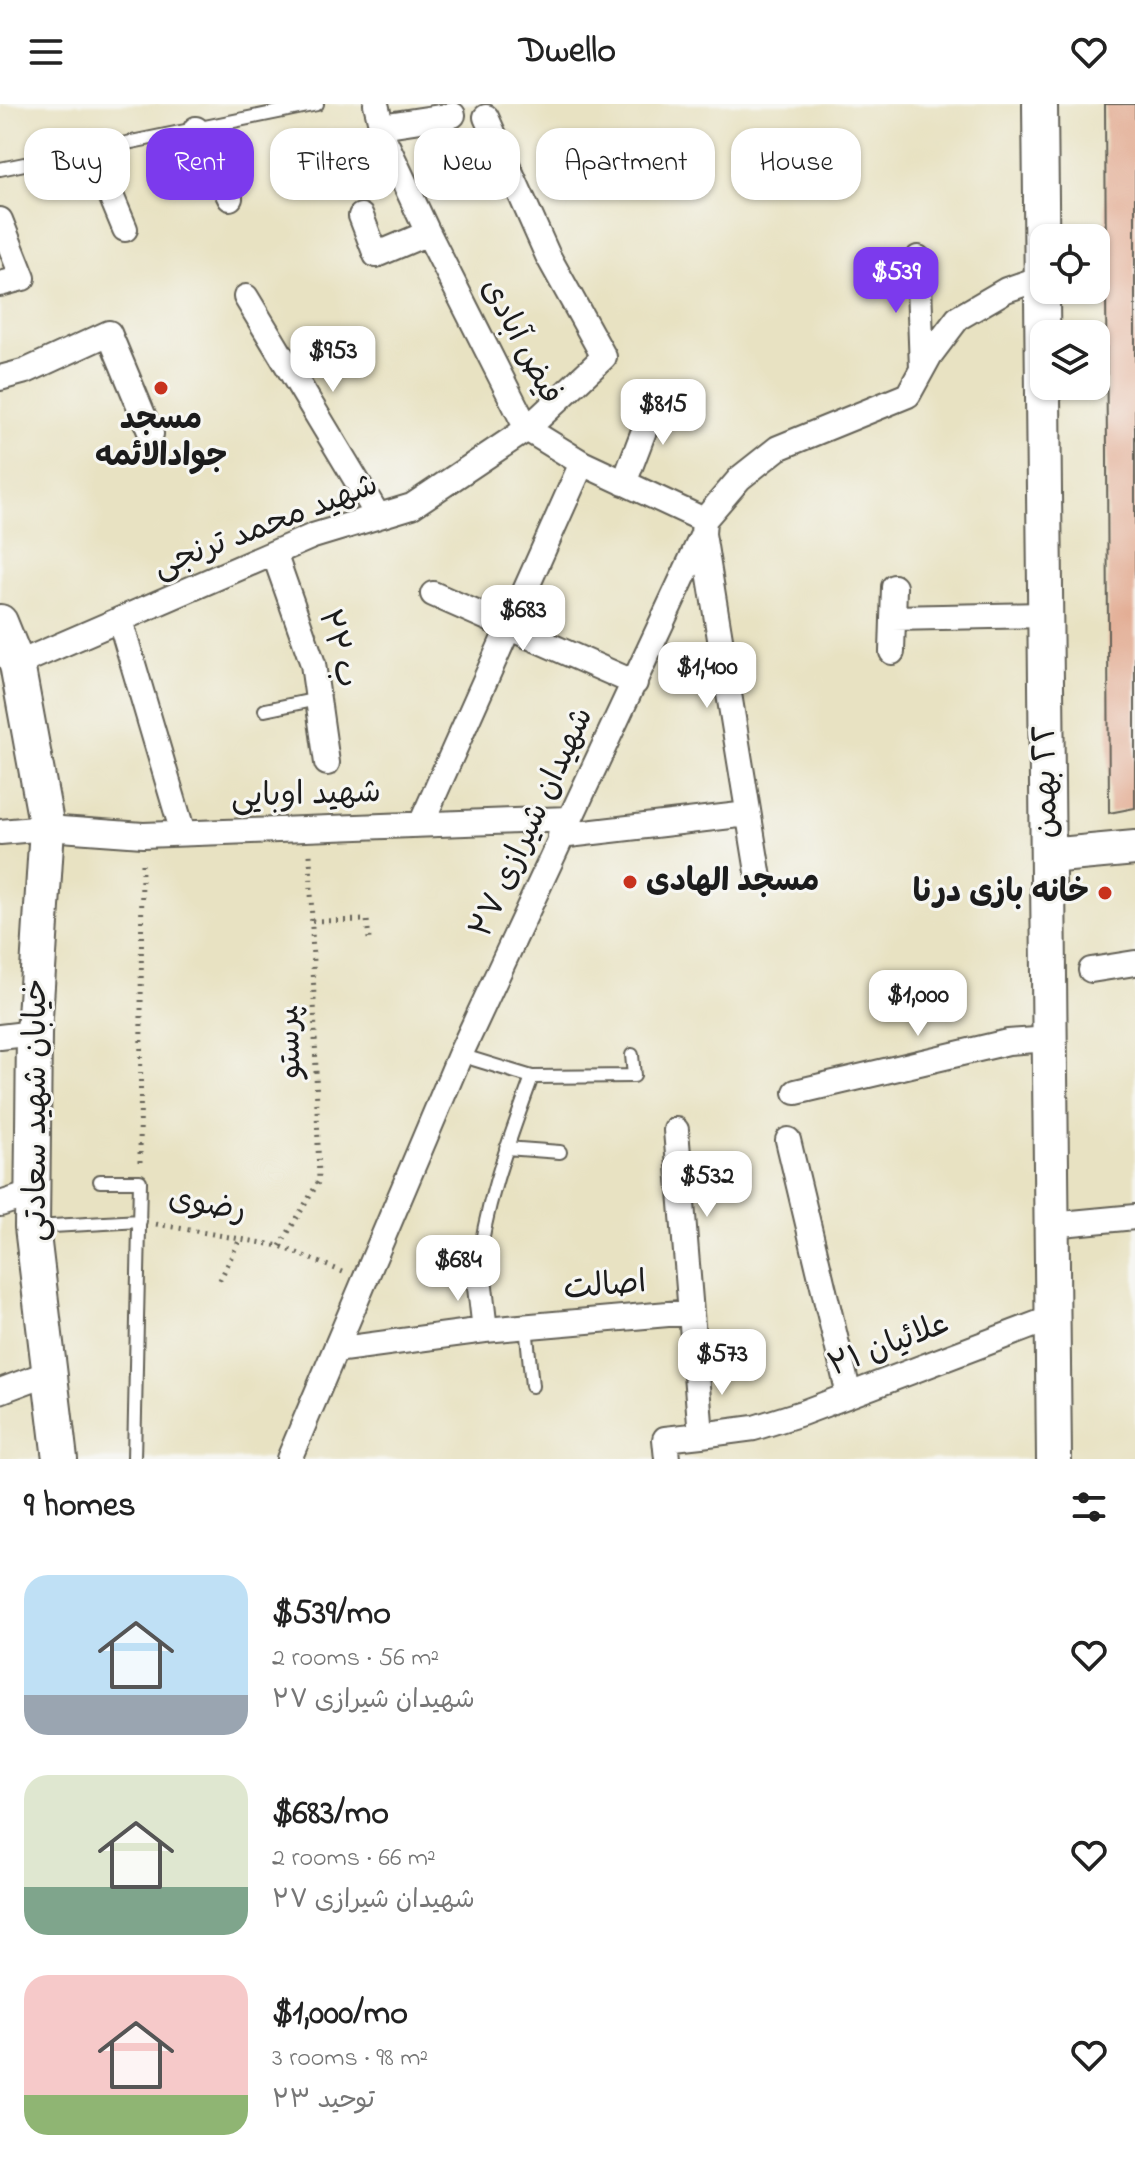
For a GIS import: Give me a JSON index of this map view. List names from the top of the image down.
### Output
{
  "streets": {
    "main road": ["٢٢ بهمن", "خیابان شهید سعادتی"],
    "street": [
      "فیض آبادی",
      "شهید محمد ترنجی",
      "ب ۲۲",
      "شهید اوبایی",
      "شهیدان شیرازی ۲۷",
      "اصالت",
      "علائیان ۲۱"
    ],
    "lane": ["رضوی"],
    "path": ["‍‍‍‍‍پرستو"]
  },
  "crossings": [
    ["فیض آبادی", "شهید محمد ترنجی"],
    ["فیض آبادی", "شهیدان شیرازی ۲۷"],
    ["شهید محمد ترنجی", "ب ۲۲"],
    ["شهید محمد ترنجی", "خیابان شهید سعادتی"],
    ["٢٢ بهمن", "علائیان ۲۱"],
    ["شهید اوبایی", "شهیدان شیرازی ۲۷"],
    ["شهید اوبایی", "‍‍‍‍‍پرستو"],
    ["شهید اوبایی", "خیابان شهید سعادتی"],
    ["شهیدان شیرازی ۲۷", "رضوی"],
    ["شهیدان شیرازی ۲۷", "اصالت"],
    ["‍‍‍‍‍پرستو", "رضوی"],
    ["خیابان شهید سعادتی", "رضوی"]
  ],
  "places": ["مسجد جوادالائمه", "مسجد الهادی", "خانه بازی درنا"],
  "page": {
    "header": "Dwello",
    "chip": [
      "Buy",
      "Rent",
      "Filters",
      "New",
      "Apartment",
      "House"
    ],
    "price": [
      "$539",
      "$953",
      "$815",
      "$683",
      "$1,400",
      "$1,000",
      "$532",
      "$684",
      "$573"
    ],
    "heading": "9 homes",
    "list": [
      {
        "name": "$539/mo",
        "note": "2 rooms · 56 m² · شهیدان شیرازی ۲۷"
      },
      {
        "name": "$683/mo",
        "note": "2 rooms · 66 m² · شهیدان شیرازی ۲۷"
      },
      {
        "name": "$1,000/mo",
        "note": "3 rooms · 98 m² · توحید ۲۳"
      }
    ]
  }
}
